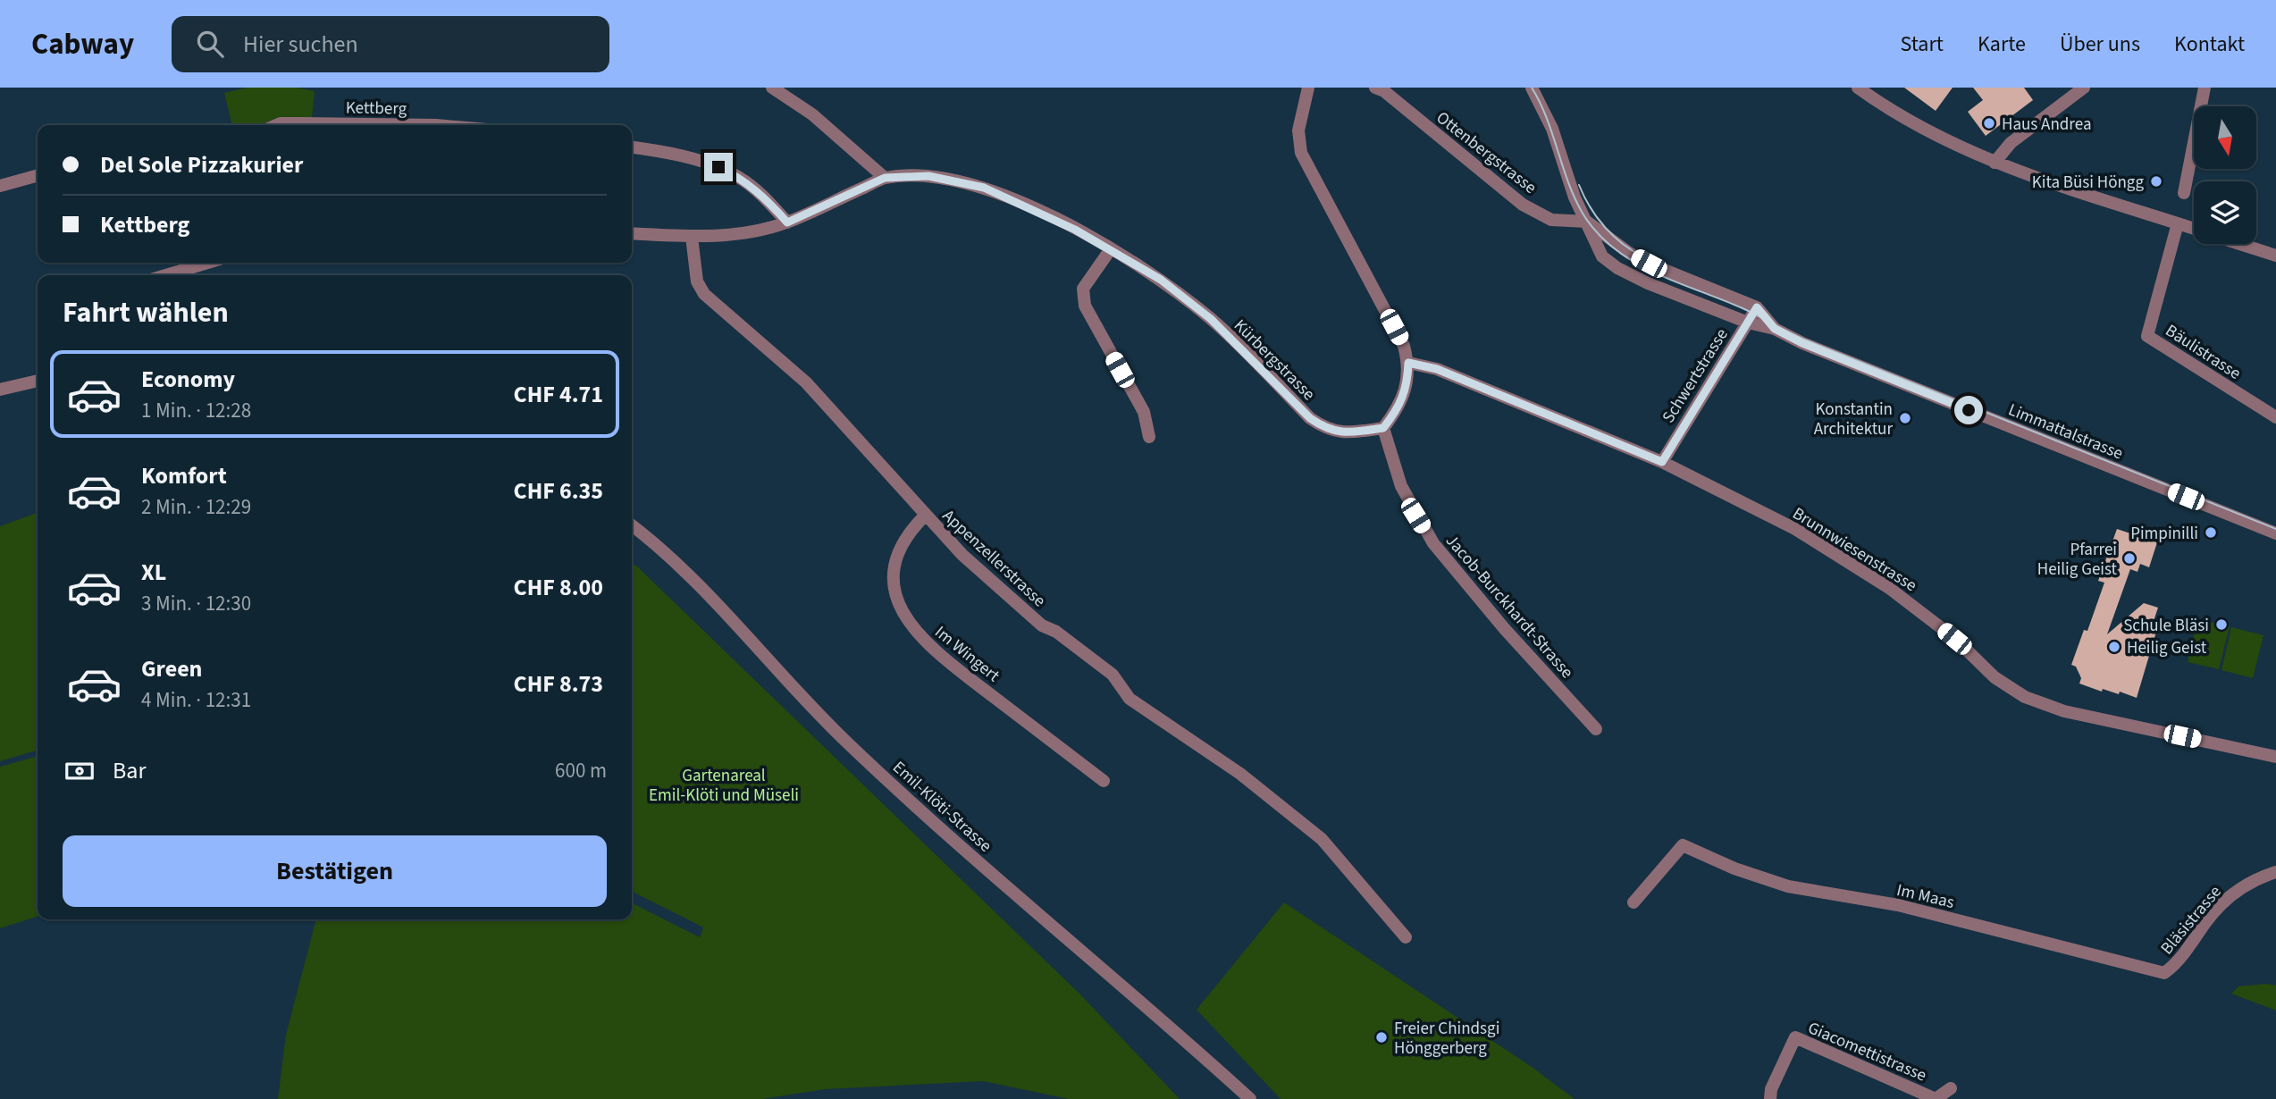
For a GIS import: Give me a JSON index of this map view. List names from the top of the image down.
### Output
{
  "streets": {
    "street": [
      "Kettberg",
      "Ottenbergstrasse",
      "Bäulistrasse",
      "Kürbergstrasse",
      "Schwertstrasse",
      "Limmattalstrasse",
      "Brunnwiesenstrasse",
      "Appenzellerstrasse",
      "Jacob-Burckhardt-Strasse",
      "Im Wingert",
      "Emil-Klöti-Strasse",
      "Im Maas",
      "Bläsistrasse",
      "Giacomettistrasse"
    ]
  },
  "crossings": [
    ["Ottenbergstrasse", "Limmattalstrasse"],
    ["Kürbergstrasse", "Appenzellerstrasse"],
    ["Kürbergstrasse", "Jacob-Burckhardt-Strasse"],
    ["Schwertstrasse", "Limmattalstrasse"],
    ["Schwertstrasse", "Brunnwiesenstrasse"],
    ["Appenzellerstrasse", "Im Wingert"],
    ["Im Maas", "Bläsistrasse"]
  ],
  "parks": ["Gartenareal Emil-Klöti und Müseli"],
  "places": [
    "Haus Andrea",
    "Kita Büsi Höngg",
    "Konstantin Architektur",
    "Pimpinilli",
    "Pfarrei Heilig Geist",
    "Schule Bläsi",
    "Heilig Geist",
    "Freier Chindsgi Hönggerberg"
  ],
  "north": "bottom",
  "page": {
    "header": "Cabway",
    "search": "Hier suchen",
    "nav": [
      "Start",
      "Karte",
      "Über uns",
      "Kontakt"
    ],
    "banner": ["Del Sole Pizzakurier", "Kettberg"],
    "heading": "Fahrt wählen",
    "list": [
      {
        "name": "Economy",
        "note": "1 Min. · 12:28",
        "value": "CHF 4.71"
      },
      {
        "name": "Komfort",
        "note": "2 Min. · 12:29",
        "value": "CHF 6.35"
      },
      {
        "name": "XL",
        "note": "3 Min. · 12:30",
        "value": "CHF 8.00"
      },
      {
        "name": "Green",
        "note": "4 Min. · 12:31",
        "value": "CHF 8.73"
      }
    ],
    "pay": ["Bar", "600 m"],
    "buttons": "Bestätigen"
  }
}
